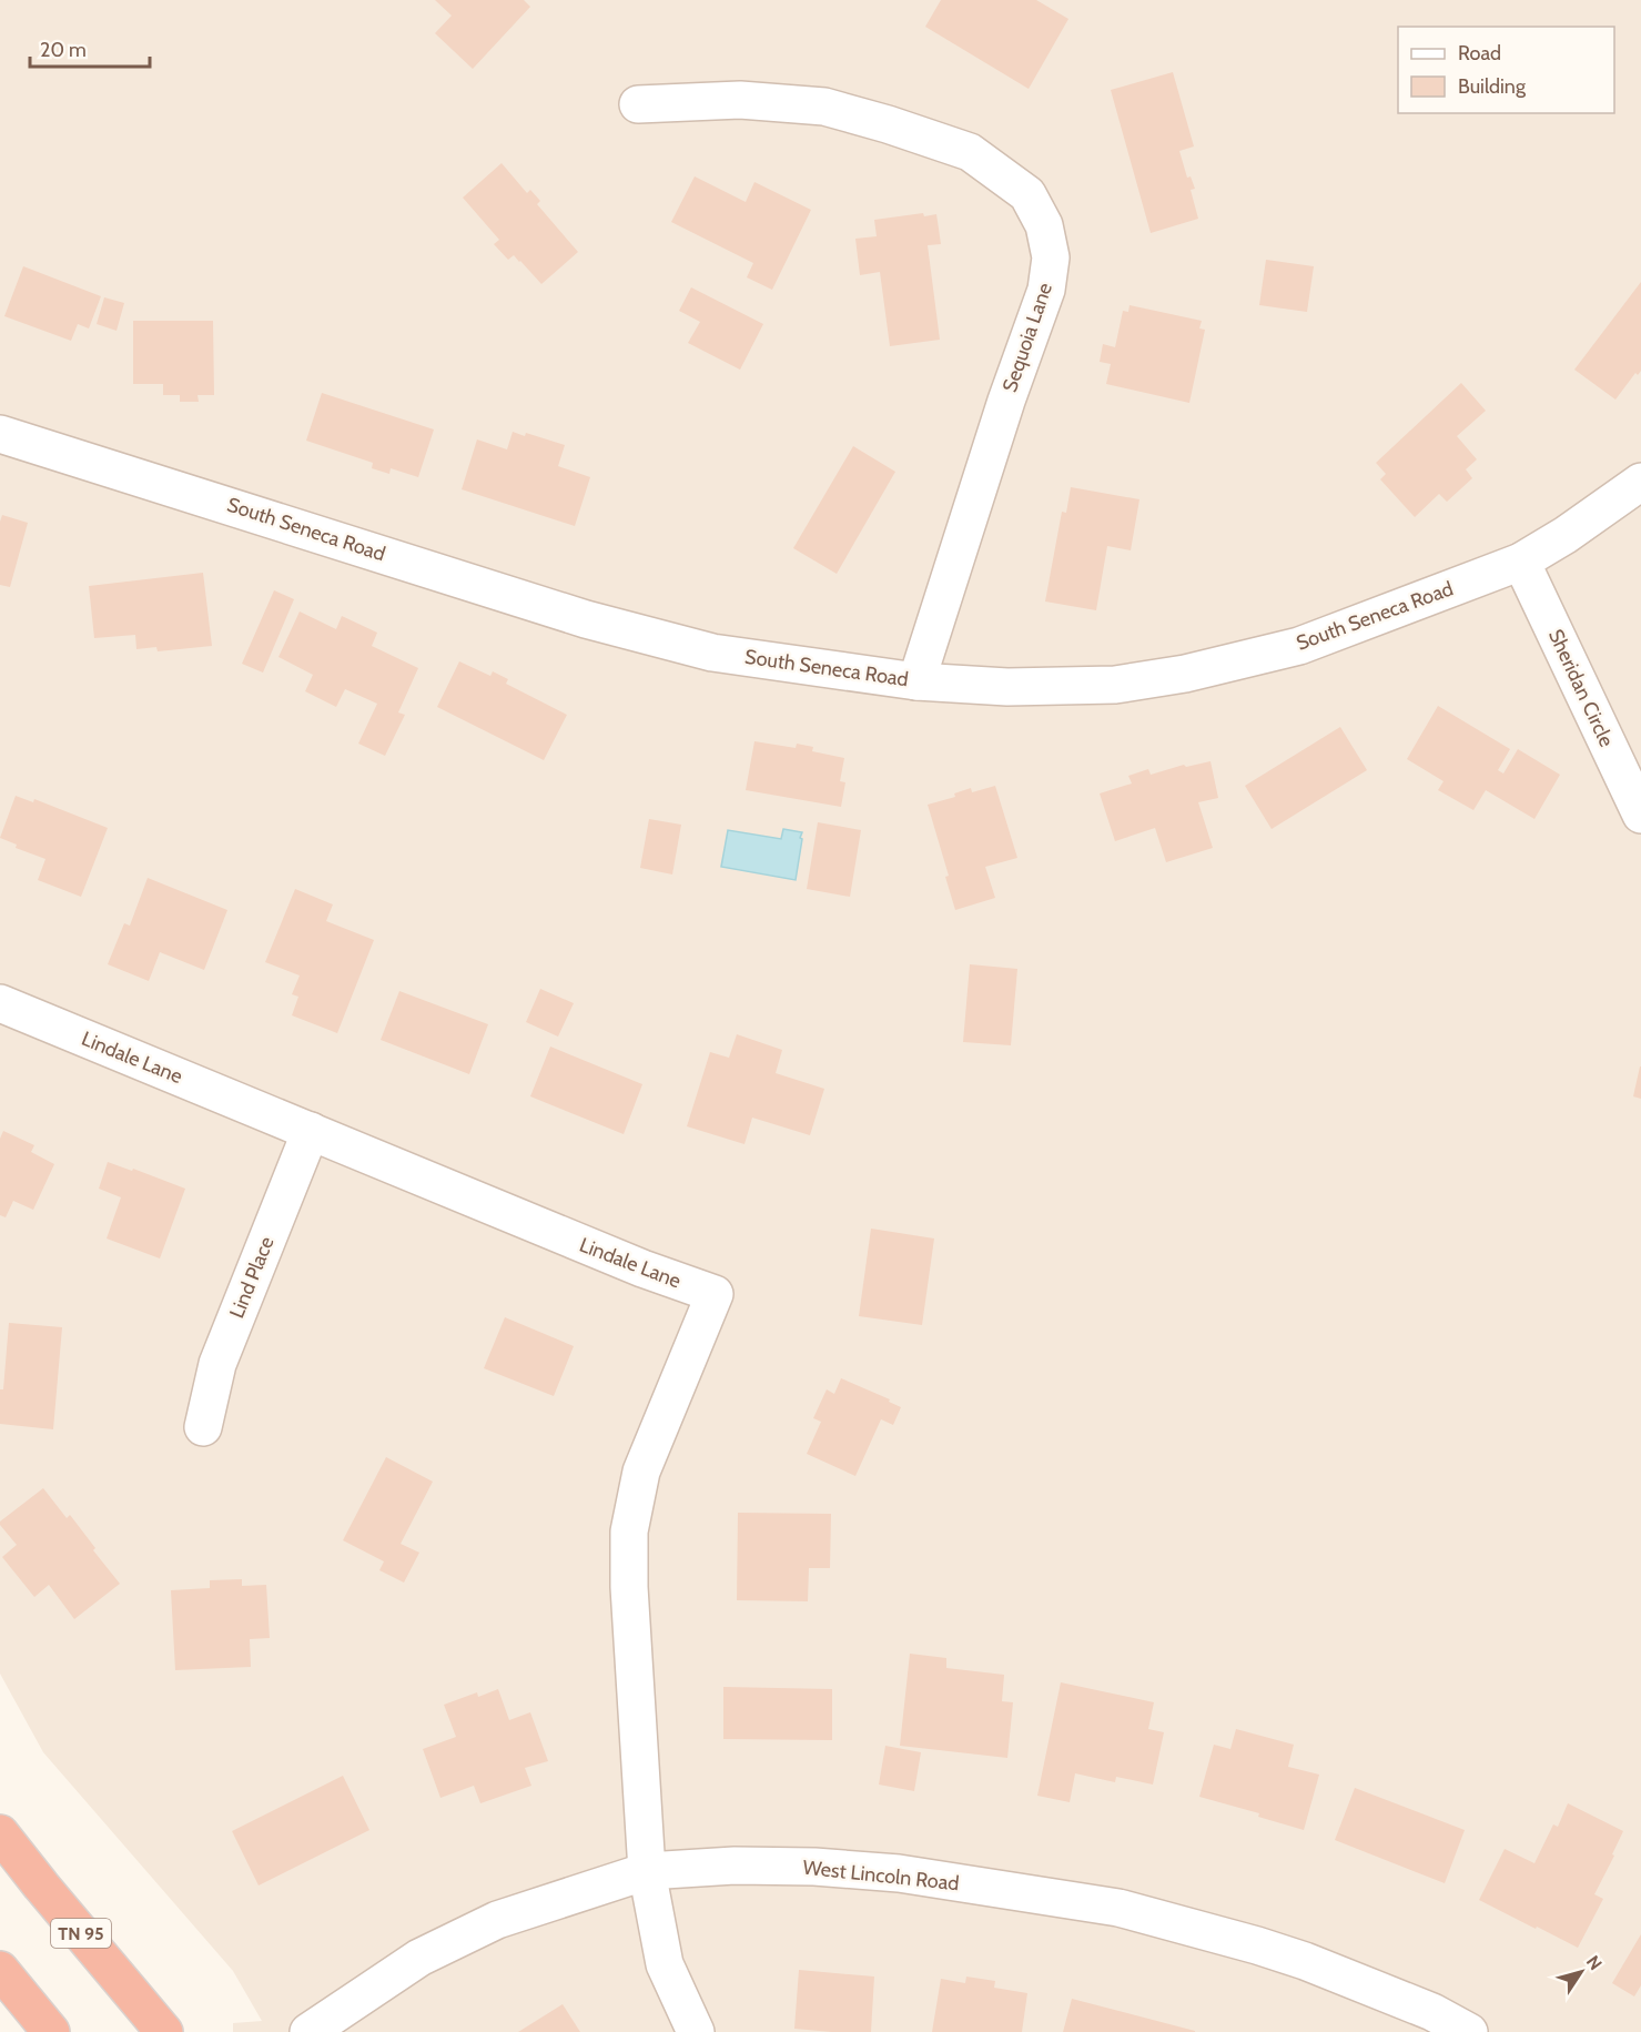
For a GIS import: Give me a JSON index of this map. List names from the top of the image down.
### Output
{
  "streets": {
    "highway": ["TN 95"],
    "street": [
      "Sequoia Lane",
      "South Seneca Road",
      "Sheridan Circle",
      "Lindale Lane",
      "Lind Place",
      "West Lincoln Road"
    ]
  },
  "crossings": [
    ["Sequoia Lane", "South Seneca Road"],
    ["South Seneca Road", "Sheridan Circle"],
    ["Lindale Lane", "Lind Place"],
    ["Lindale Lane", "West Lincoln Road"]
  ],
  "legend": ["Road", "Building"],
  "scale_bar": "20 m",
  "north": "top right"
}
